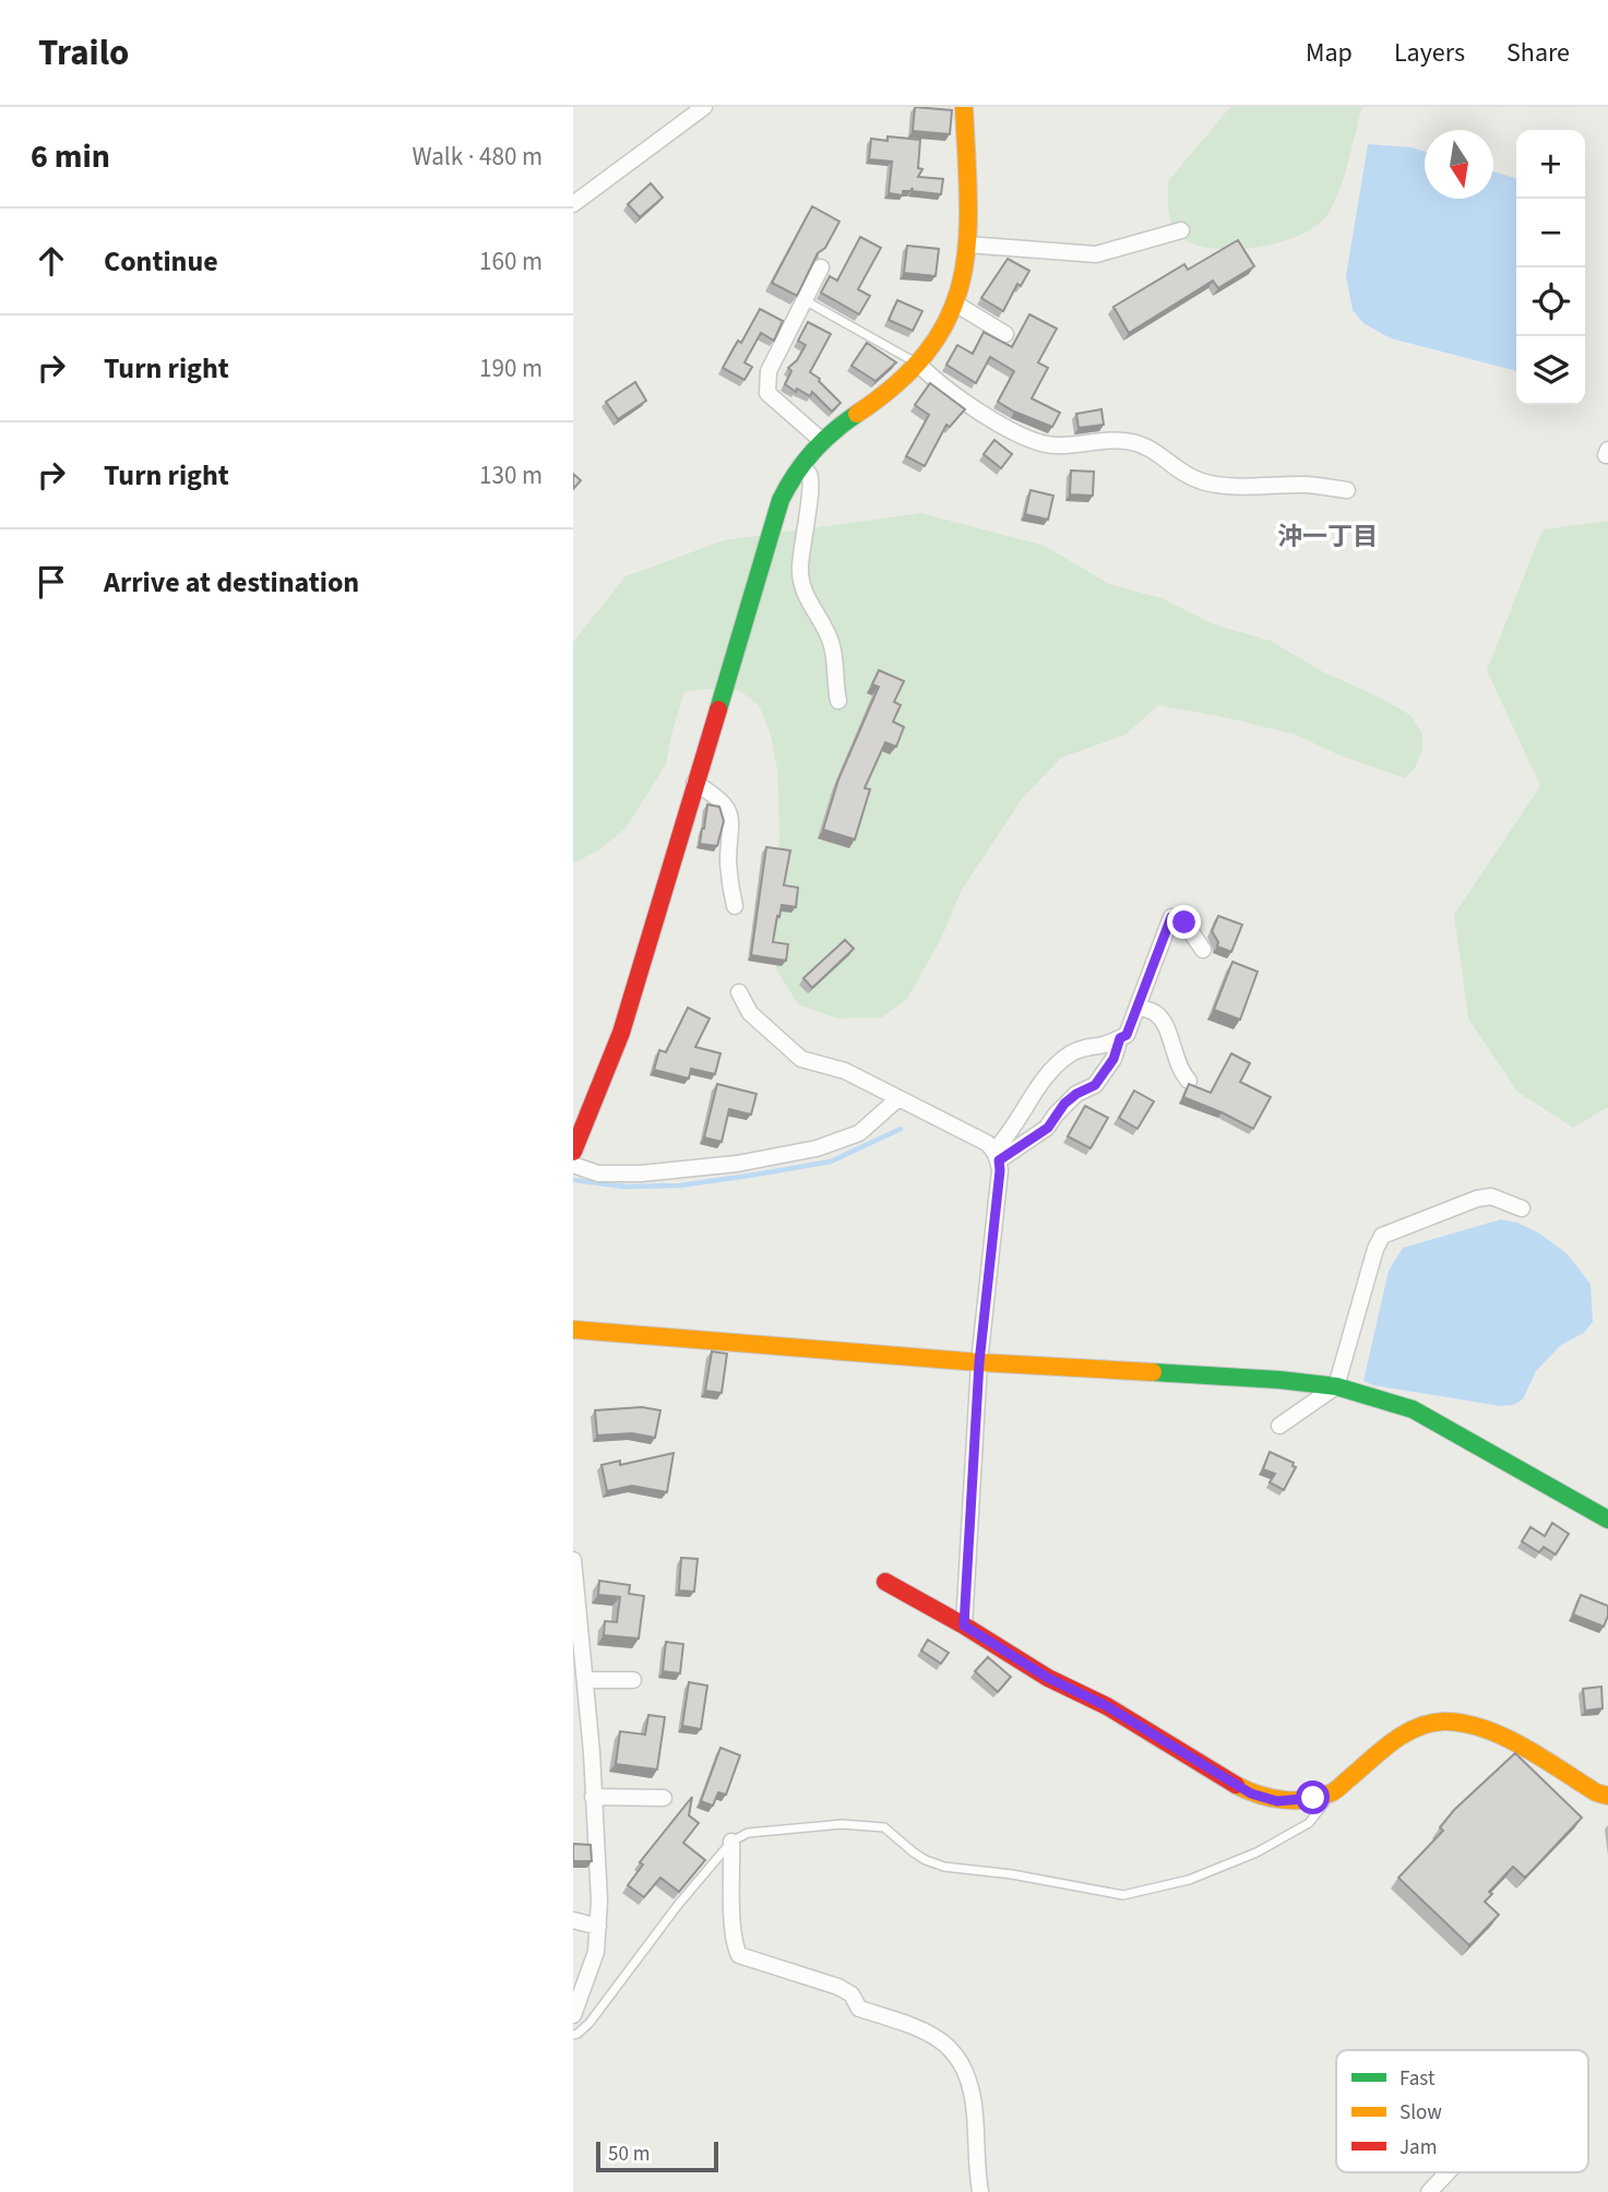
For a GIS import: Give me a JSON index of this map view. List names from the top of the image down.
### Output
{
  "districts": ["沖一丁目"],
  "legend": ["Fast", "Slow", "Jam"],
  "scale_bar": "50 m",
  "north": "bottom",
  "page": {
    "header": "Trailo",
    "nav": ["Map", "Layers", "Share"],
    "heading": ["6 min", "Walk · 480 m"],
    "map_buttons": ["+", "−"],
    "list": [
      ["Continue", "160 m"],
      ["Turn right", "190 m"],
      ["Turn right", "130 m"],
      "Arrive at destination"
    ],
    "scale": "50 m"
  }
}
